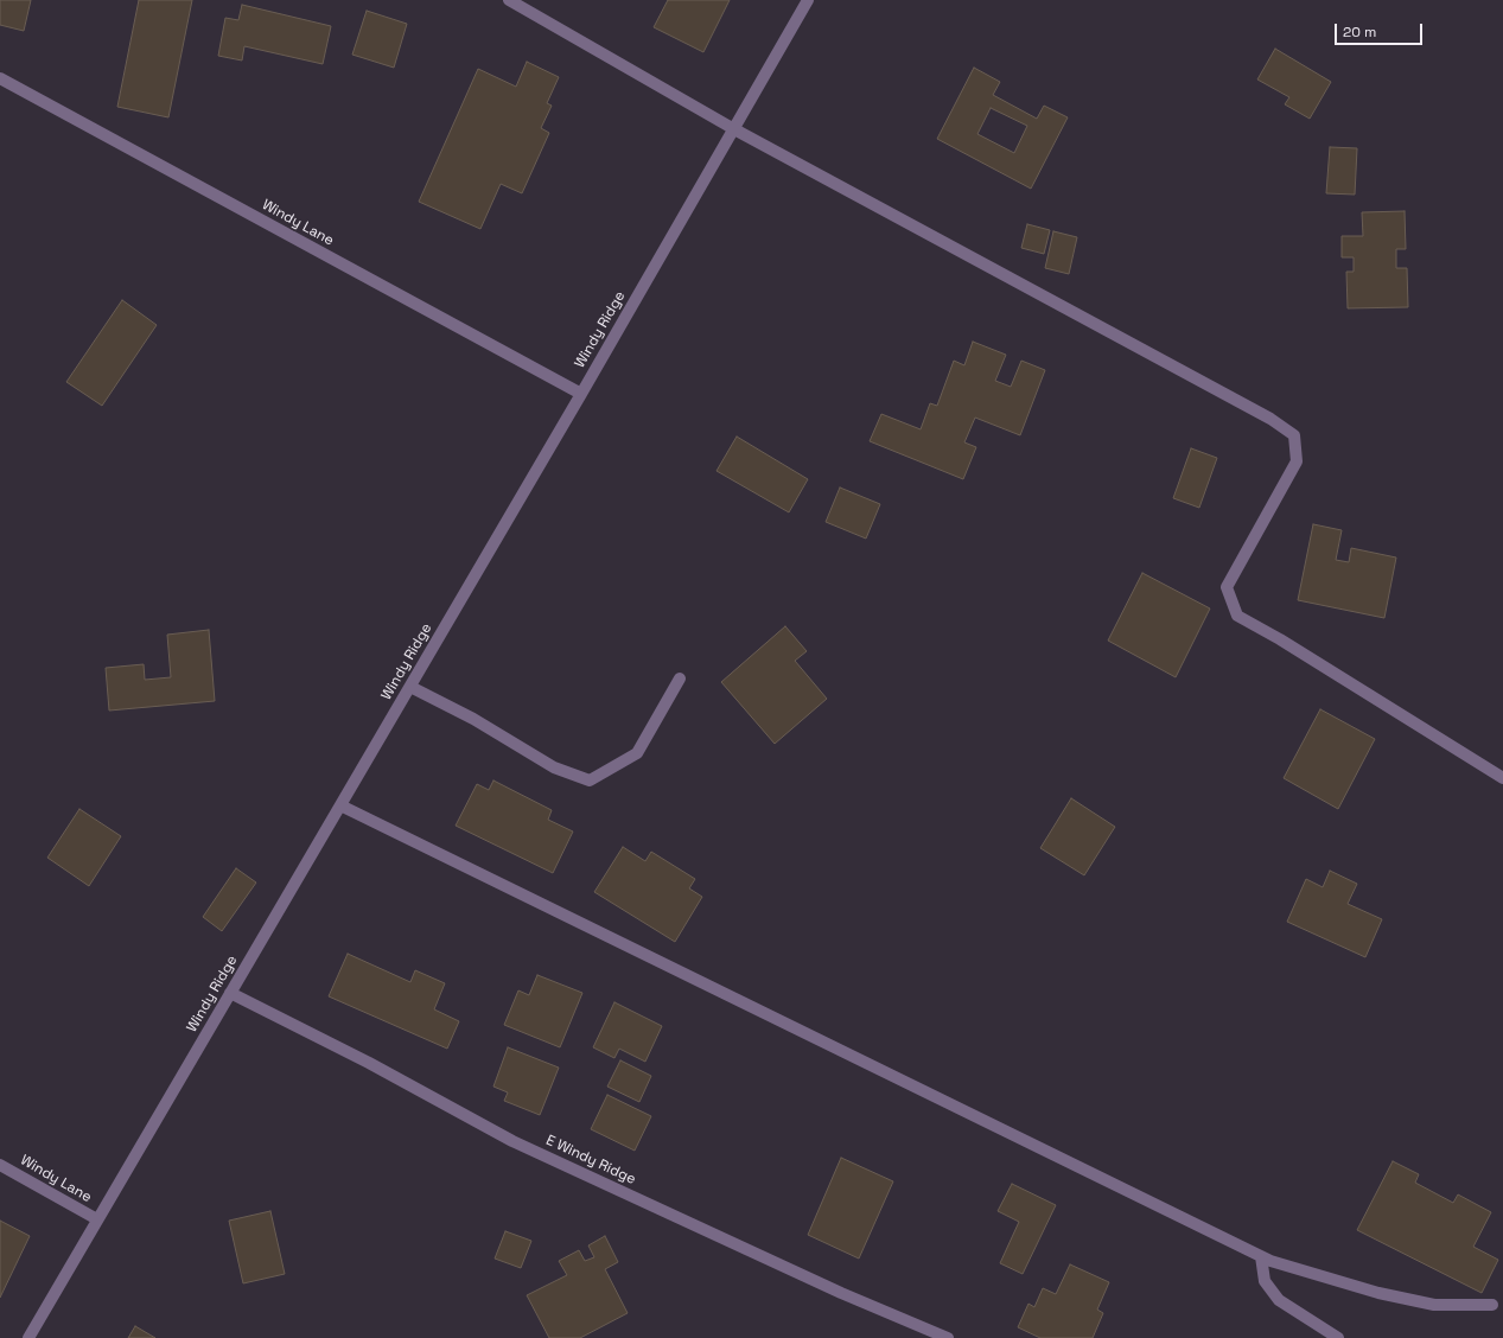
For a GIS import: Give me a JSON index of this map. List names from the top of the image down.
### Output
{
  "streets": {
    "street": ["Windy Lane", "Windy Ridge", "E Windy Ridge"]
  },
  "crossings": [
    ["Windy Lane", "Windy Ridge"],
    ["Windy Ridge", "E Windy Ridge"]
  ],
  "scale_bar": "20 m"
}
